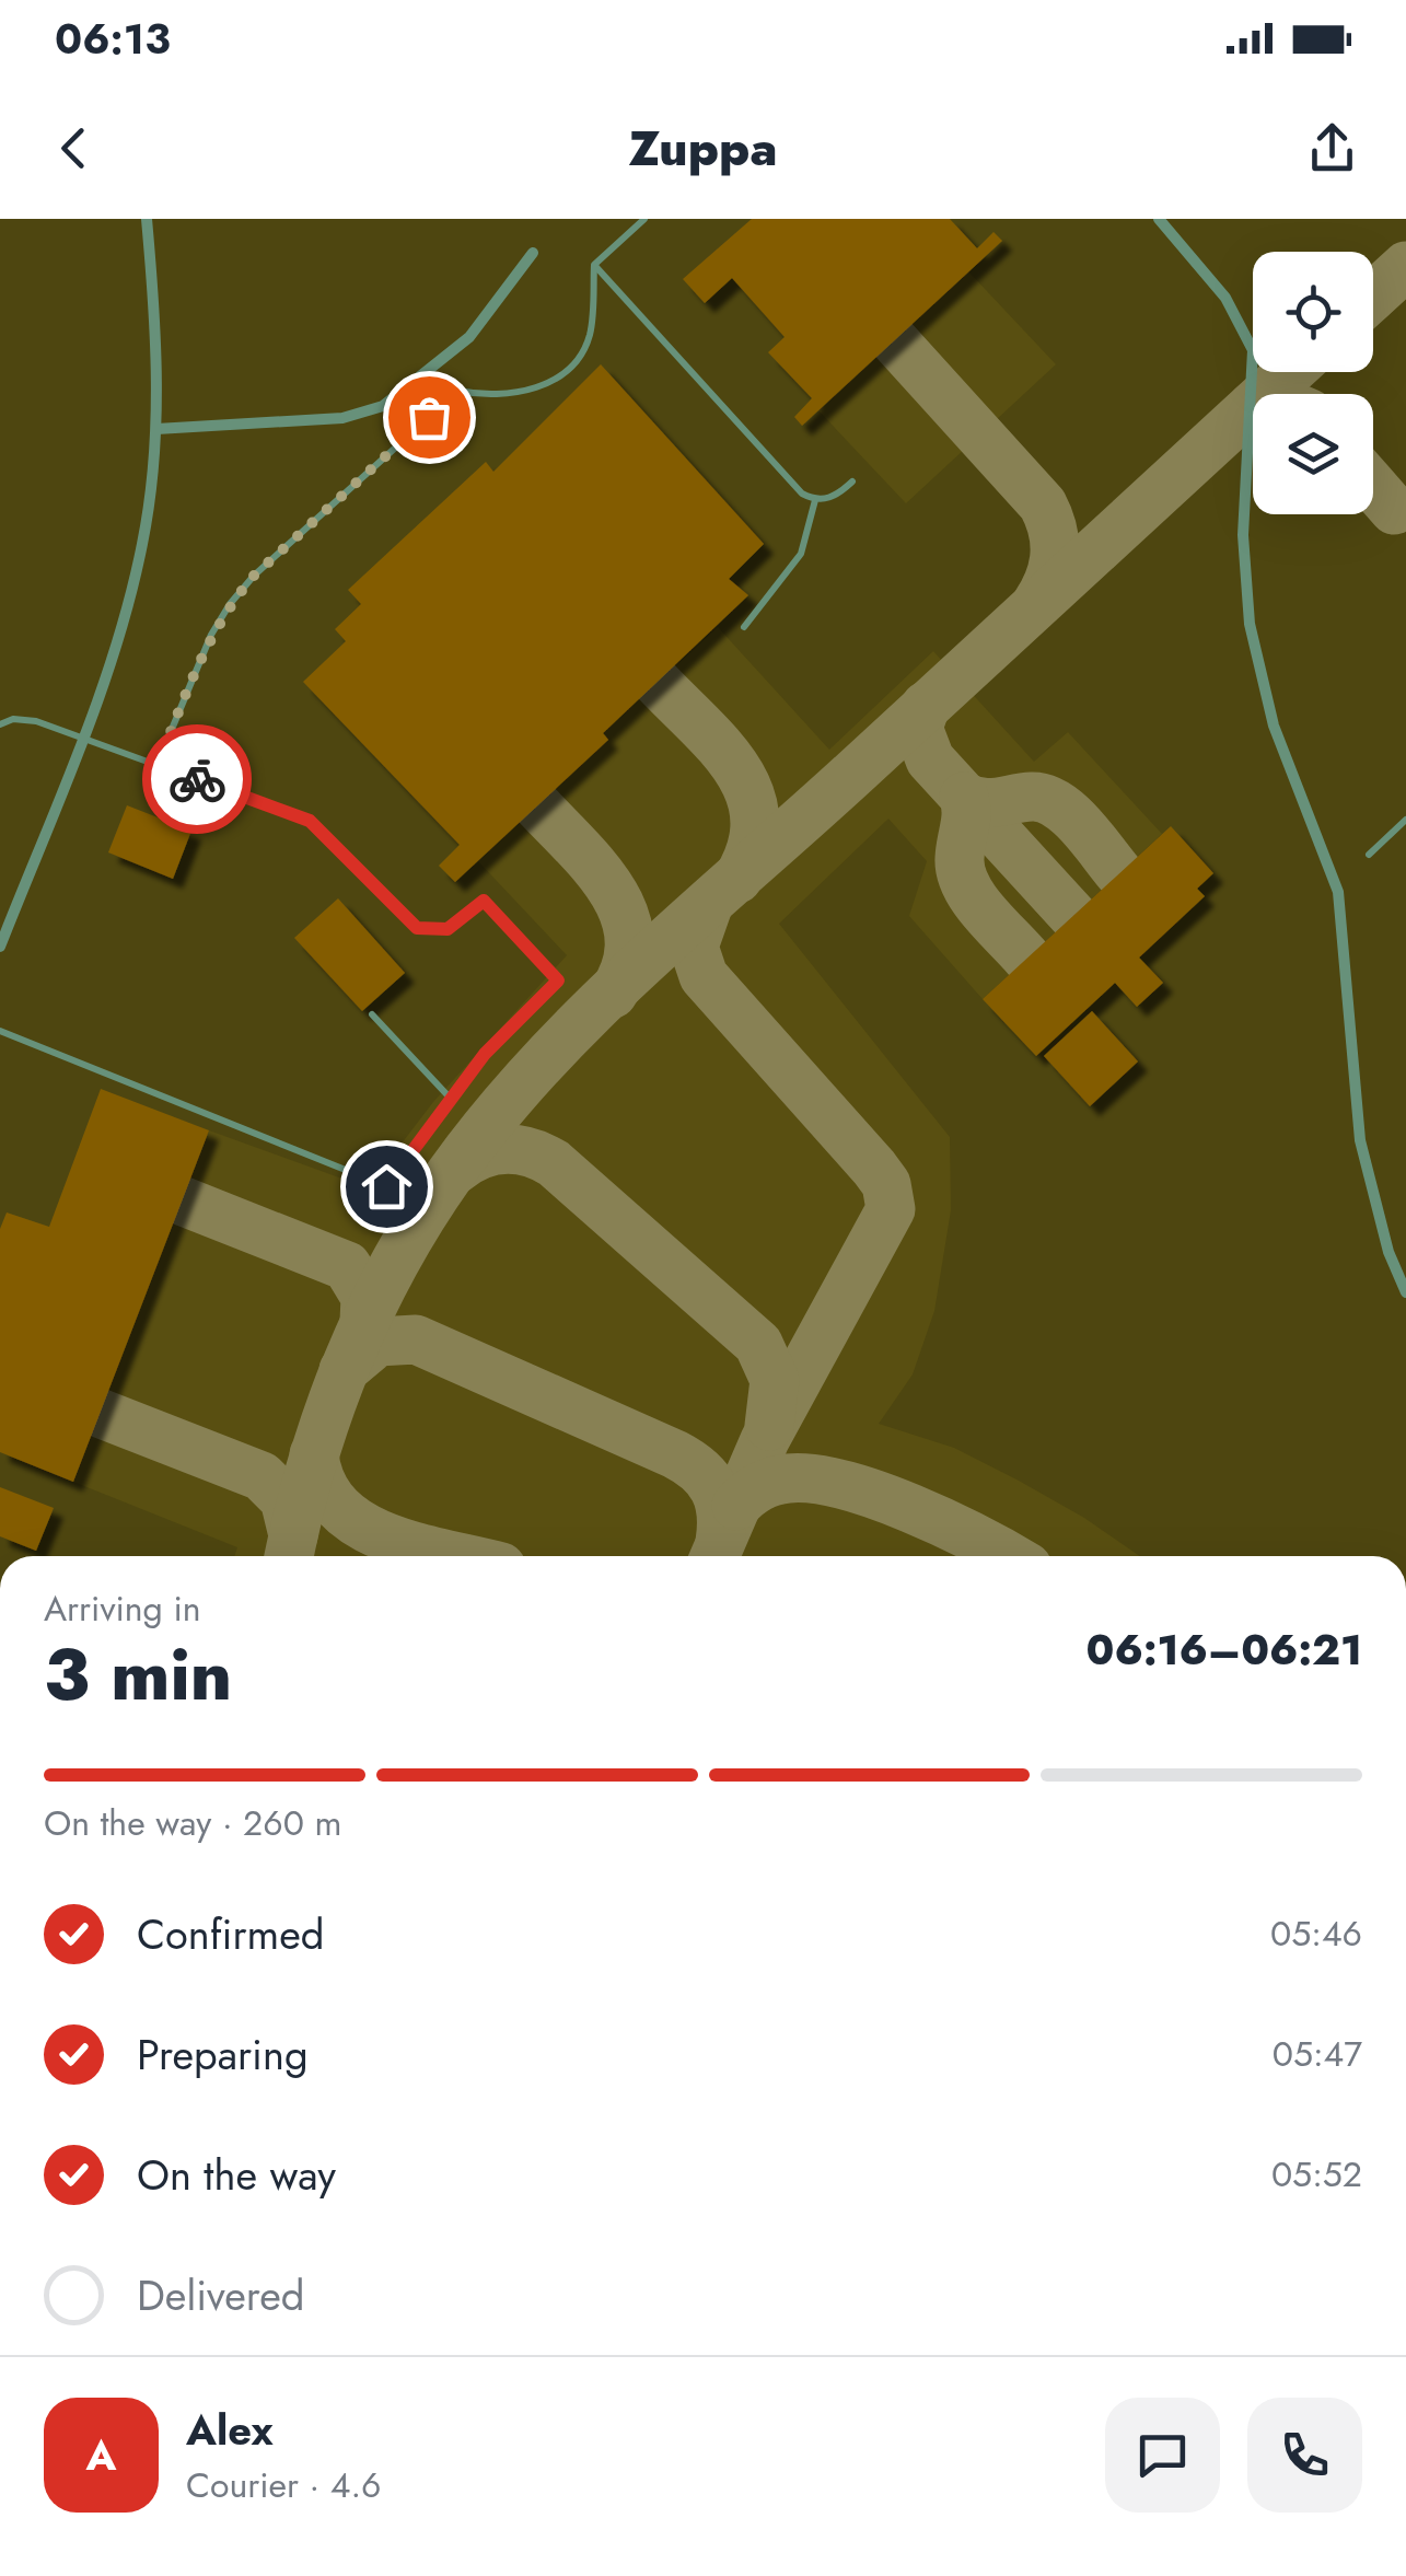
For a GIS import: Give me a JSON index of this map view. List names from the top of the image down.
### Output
{
  "page": {
    "status": "06:13",
    "header": "Zuppa",
    "heading": ["3 min", "Arriving in", "06:16–06:21"],
    "panel": ["Alex", "Courier · 4.6"],
    "bar": "On the way · 260 m",
    "list": [
      ["Confirmed", "05:46"],
      ["Preparing", "05:47"],
      ["On the way", "05:52"],
      "Delivered"
    ],
    "round": "A"
  }
}
